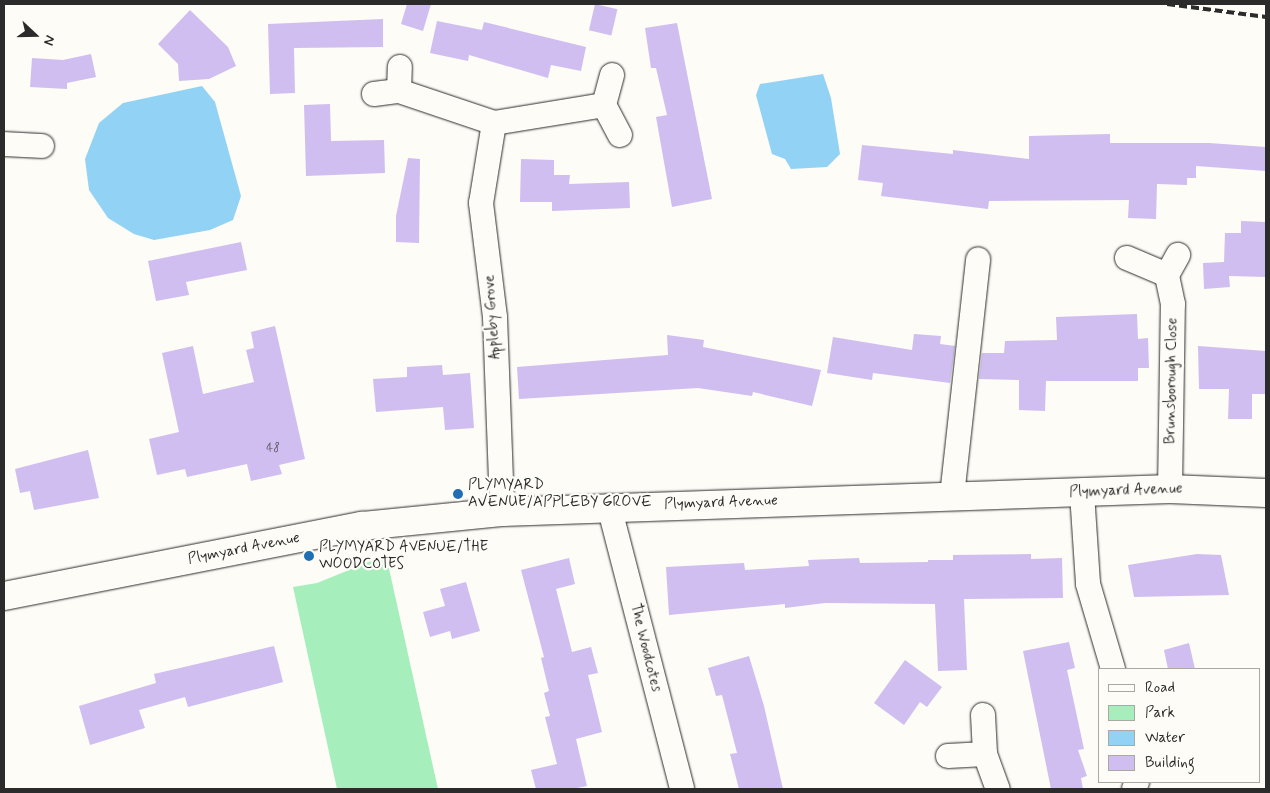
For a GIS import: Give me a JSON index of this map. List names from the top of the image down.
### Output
{
  "streets": {
    "street": [
      "Appleby Grove",
      "Brunsborough Close",
      "Plymyard Avenue",
      "The Woodcotes"
    ]
  },
  "crossings": [
    ["Appleby Grove", "Plymyard Avenue"],
    ["Brunsborough Close", "Plymyard Avenue"],
    ["Plymyard Avenue", "The Woodcotes"]
  ],
  "places": ["PLYMYARD AVENUE/APPLEBY GROVE", "PLYMYARD AVENUE/THE WOODCOTES"],
  "house_numbers": ["48"],
  "legend": [
    "Road",
    "Park",
    "Water",
    "Building"
  ],
  "north": "right"
}
